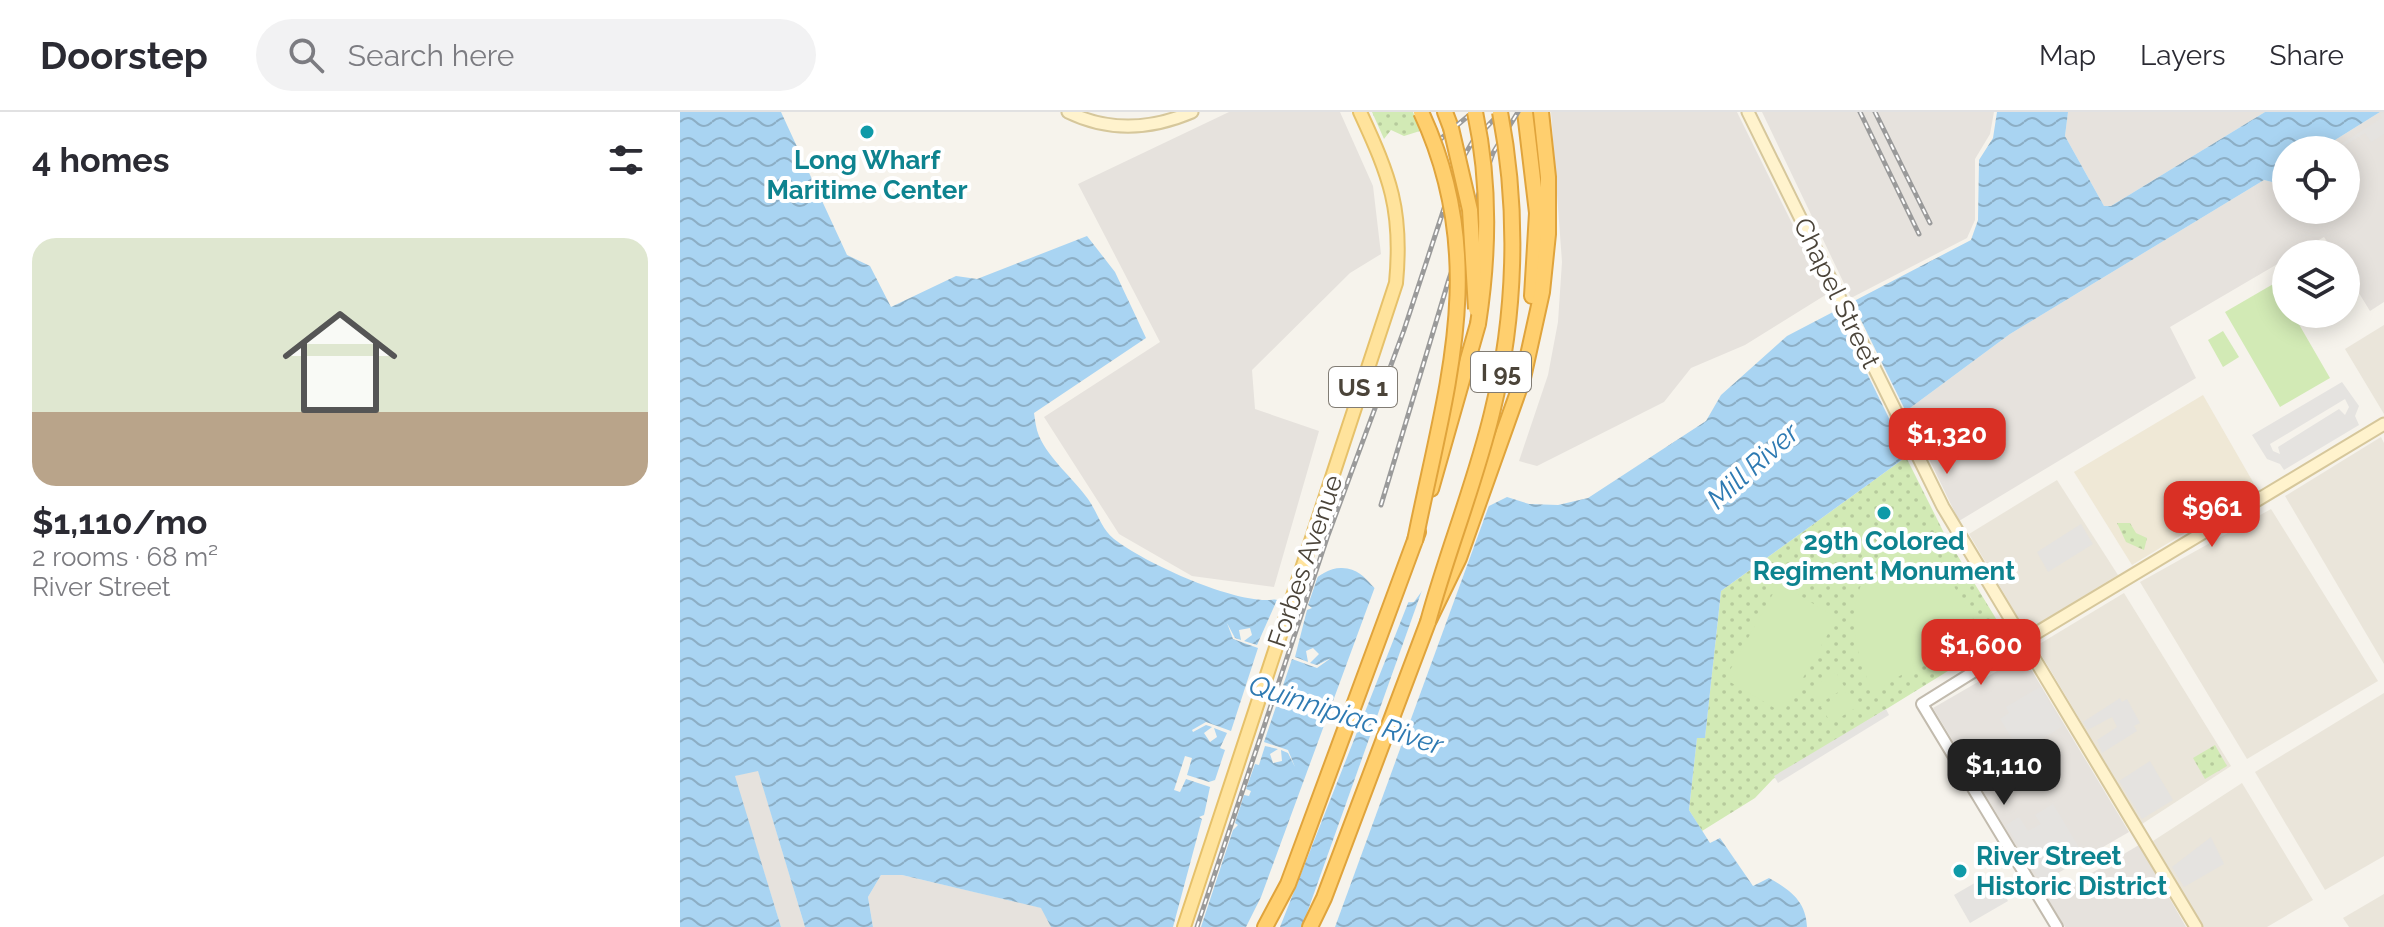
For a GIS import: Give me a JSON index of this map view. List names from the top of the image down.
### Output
{
  "streets": {
    "highway": ["I 95"],
    "main road": ["Chapel Street", "US 1", "Forbes Avenue"]
  },
  "water": ["Mill River", "Quinnipiac River"],
  "places": ["Long Wharf Maritime Center", "29th Colored Regiment Monument", "River Street Historic District"],
  "page": {
    "header": "Doorstep",
    "search": "Search here",
    "nav": ["Map", "Layers", "Share"],
    "heading": "4 homes",
    "list": [
      {
        "name": "$1,110/mo",
        "note": "2 rooms · 68 m² · River Street"
      }
    ],
    "price": [
      "$1,320",
      "$961",
      "$1,600",
      "$1,110"
    ]
  }
}
